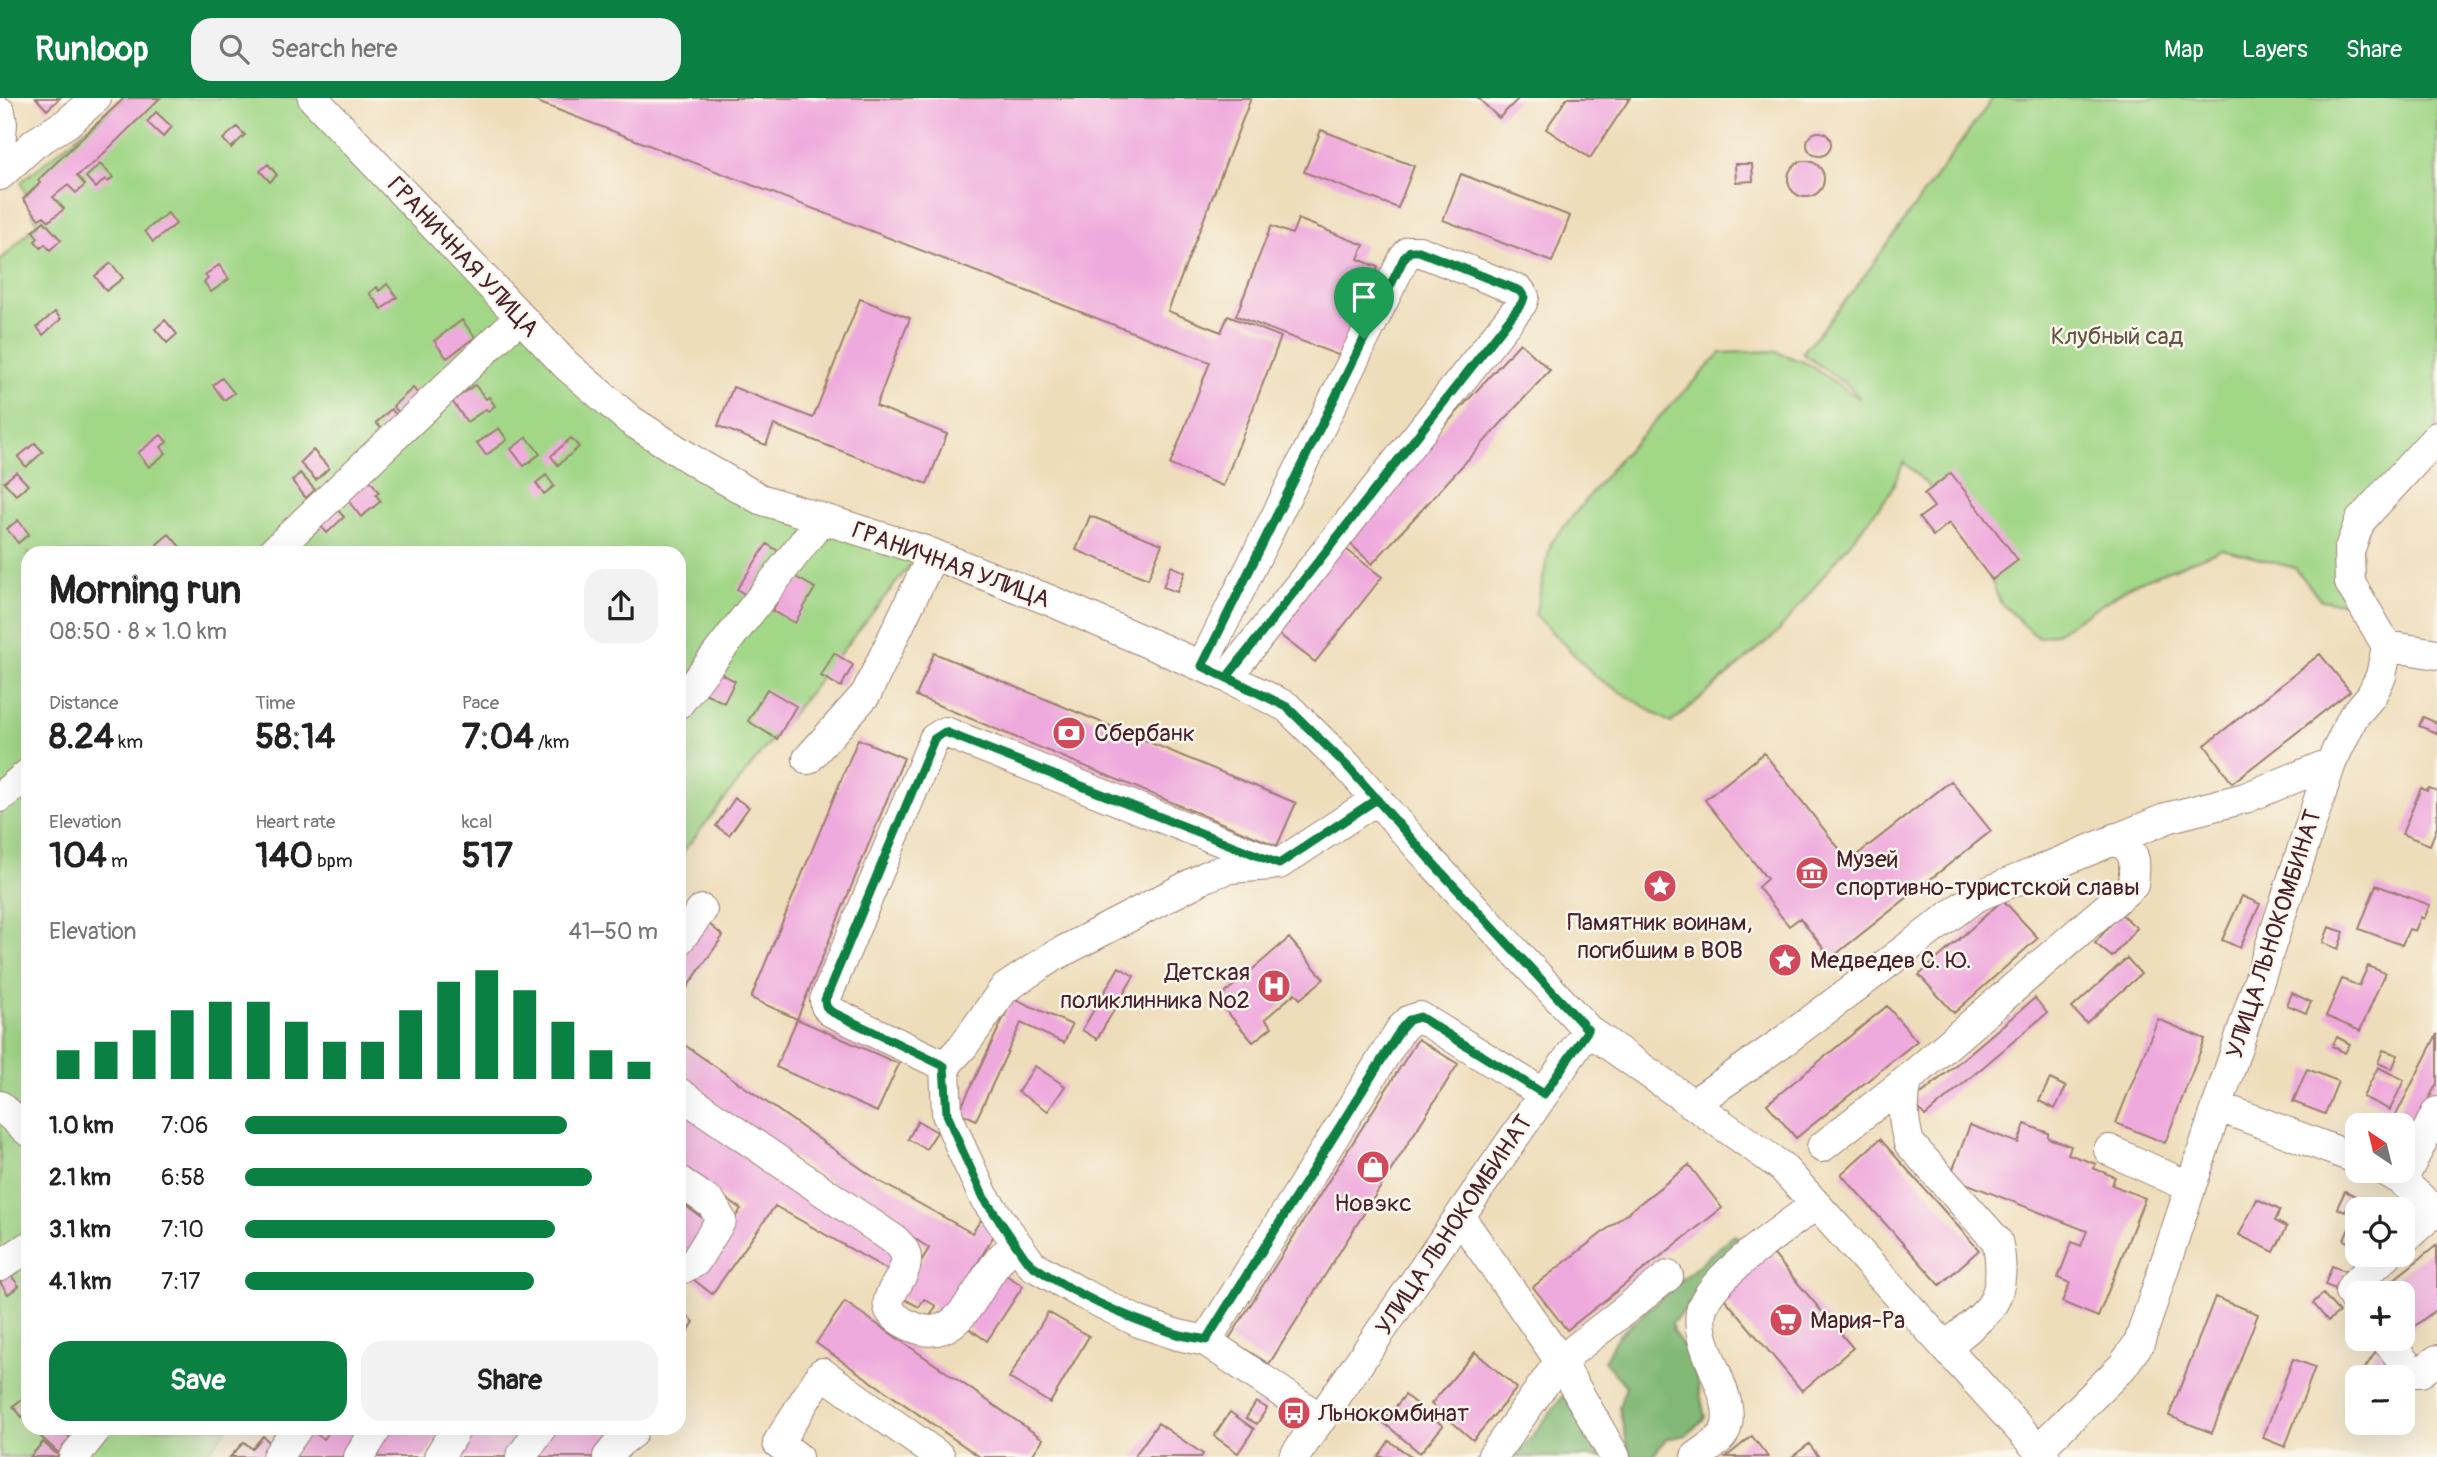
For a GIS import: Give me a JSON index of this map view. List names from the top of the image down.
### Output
{
  "streets": {
    "street": ["ГРАНИЧНАЯ УЛИЦА", "УЛИЦА ЛЬНОКОМБИНАТ"]
  },
  "crossings": [
    ["ГРАНИЧНАЯ УЛИЦА", "УЛИЦА ЛЬНОКОМБИНАТ"]
  ],
  "parks": ["Клубный сад"],
  "places": {
    "bank": ["Сбербанк"],
    "museum": ["Музей спортивно-туристской славы"],
    "place": ["Памятник воинам, погибшим в ВОВ", "Медведев С. Ю."],
    "hospital": ["Детская поликлинника №2"],
    "shop": ["Новэкс"],
    "supermarket": ["Мария-Ра"],
    "bus stop": ["Льнокомбинат"]
  },
  "north": "top left",
  "page": {
    "header": "Runloop",
    "search": "Search here",
    "nav": ["Map", "Layers", "Share"],
    "heading": ["Morning run", "08:50 · 8 × 1.0 km"],
    "stats": [
      ["Distance", "8.24 km"],
      ["Time", "58:14"],
      ["Pace", "7:04 /km"],
      ["Elevation", "104 m"],
      ["Heart rate", "140 bpm"],
      ["kcal", "517"]
    ],
    "chart": ["Elevation", "41–50 m"],
    "list": [
      {
        "name": "1.0 km",
        "note": "7:06"
      },
      {
        "name": "2.1 km",
        "note": "6:58"
      },
      {
        "name": "3.1 km",
        "note": "7:10"
      },
      {
        "name": "4.1 km",
        "note": "7:17"
      }
    ],
    "map_buttons": ["+", "−"],
    "buttons": ["Save", "Share"]
  }
}
